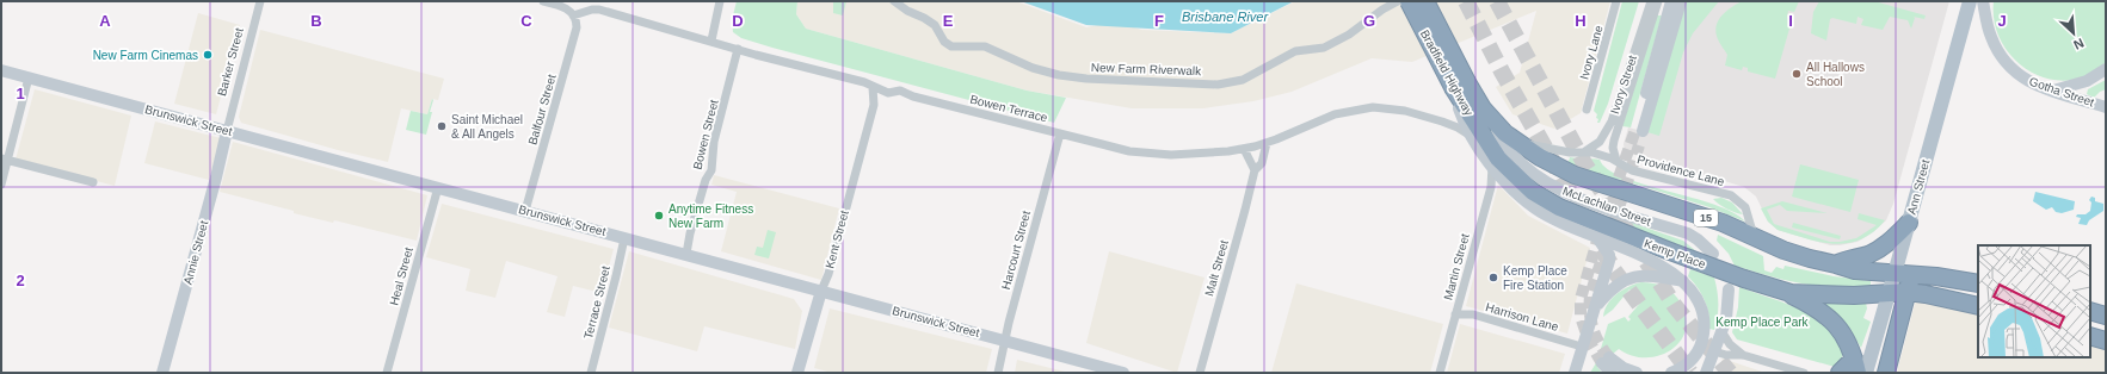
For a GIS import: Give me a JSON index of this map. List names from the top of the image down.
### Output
{
  "streets": {
    "highway": ["Bradfield Highway", "15", "Kemp Place"],
    "main road": [
      "Ivory Street",
      "Gotha Street",
      "Brunswick Street",
      "Ann Street",
      "McLachlan Street",
      "Kent Street",
      "Annie Street"
    ],
    "street": [
      "Ivory Lane",
      "Barker Street",
      "New Farm Riverwalk",
      "Bowen Terrace",
      "Balfour Street",
      "Bowen Street",
      "Providence Lane",
      "Harcourt Street",
      "Martin Street",
      "Malt Street",
      "Heal Street",
      "Terrace Street",
      "Harrison Lane"
    ]
  },
  "crossings": [
    ["Barker Street", "Brunswick Street"],
    ["Barker Street", "Annie Street"],
    ["Bradfield Highway", "McLachlan Street"],
    ["Bradfield Highway", "15"],
    ["Bradfield Highway", "Kemp Place"],
    ["Ivory Street", "Providence Lane"],
    ["Bowen Terrace", "Balfour Street"],
    ["Bowen Terrace", "Bowen Street"],
    ["Bowen Terrace", "Kent Street"],
    ["Bowen Terrace", "Harcourt Street"],
    ["Bowen Terrace", "Kemp Place"],
    ["Bowen Terrace", "Malt Street"],
    ["Balfour Street", "Brunswick Street"],
    ["Brunswick Street", "Bowen Street"],
    ["Brunswick Street", "Kent Street"],
    ["Brunswick Street", "Harcourt Street"],
    ["Brunswick Street", "Annie Street"],
    ["Brunswick Street", "Heal Street"],
    ["Brunswick Street", "Terrace Street"],
    ["Providence Lane", "15"],
    ["Ann Street", "15"],
    ["Ann Street", "Kemp Place"],
    ["McLachlan Street", "15"],
    ["15", "Kemp Place"],
    ["Kemp Place", "Martin Street"],
    ["Martin Street", "Harrison Lane"]
  ],
  "water": ["Brisbane River"],
  "parks": ["Kemp Place Park"],
  "places": [
    "New Farm Cinemas",
    "All Hallows School",
    "Saint Michael & All Angels",
    "Anytime Fitness New Farm",
    "Kemp Place Fire Station"
  ],
  "north": "bottom right",
  "grid": {
    "columns": [
      "A",
      "B",
      "C",
      "D",
      "E",
      "F",
      "G",
      "H",
      "I",
      "J"
    ],
    "rows": ["1", "2"]
  }
}
